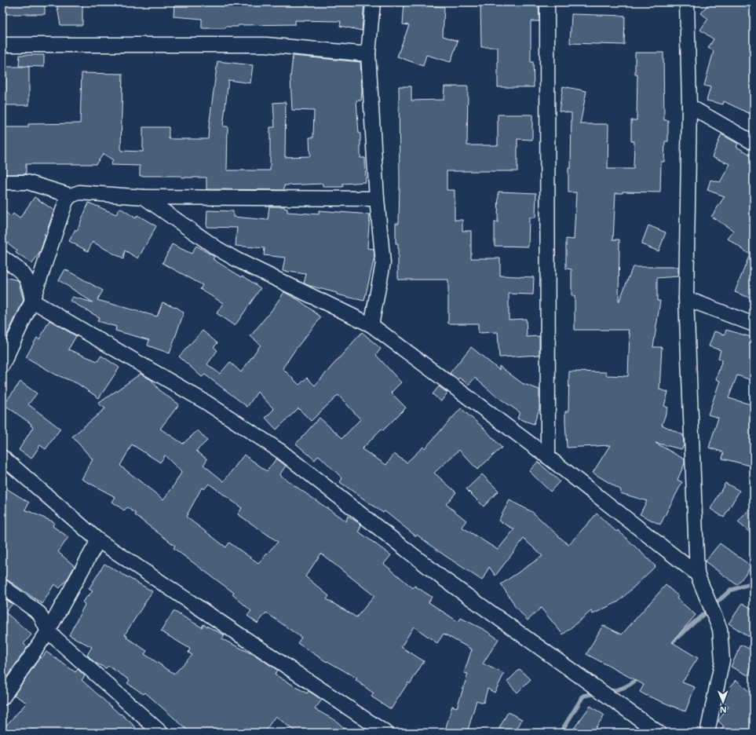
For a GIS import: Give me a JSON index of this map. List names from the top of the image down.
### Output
{
  "north": "bottom"
}
